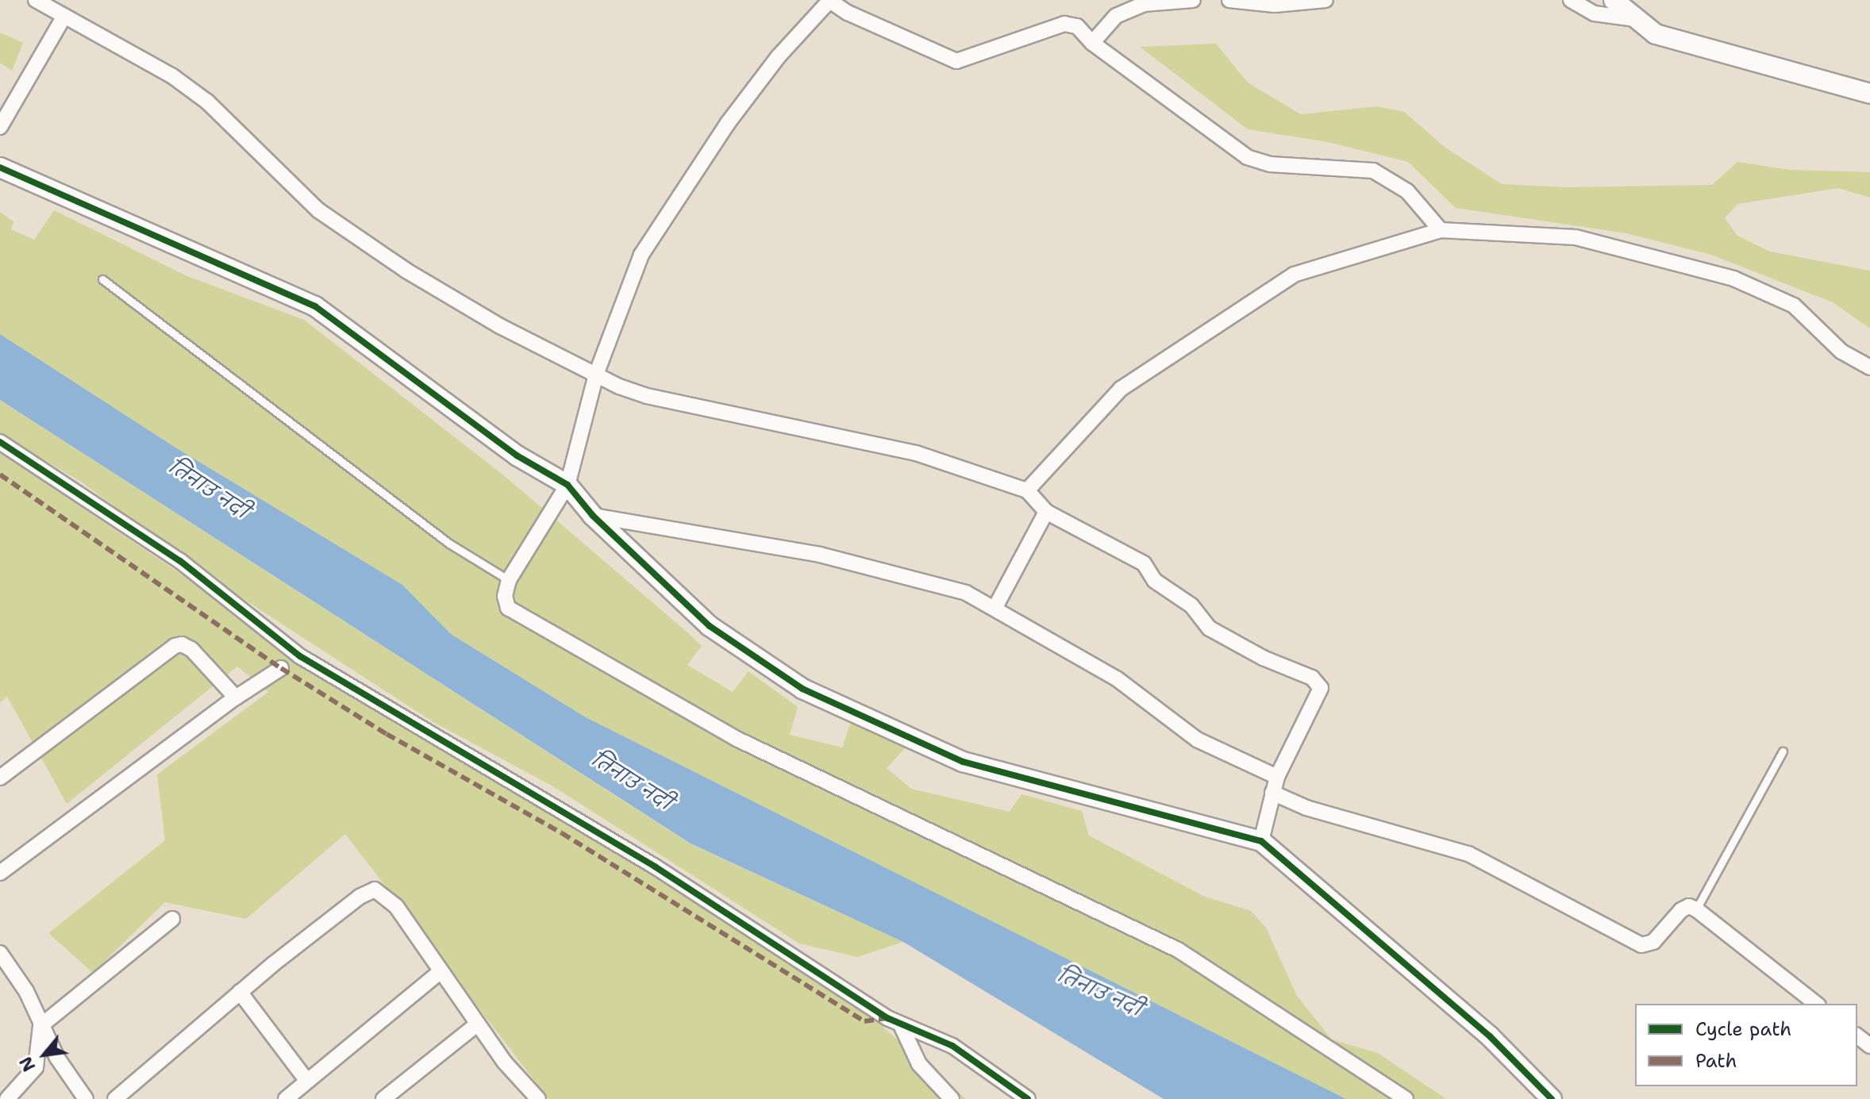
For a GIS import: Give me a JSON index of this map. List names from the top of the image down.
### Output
{
  "water": ["तिनाउ नदी"],
  "legend": ["Cycle path", "Path"],
  "north": "bottom left"
}
